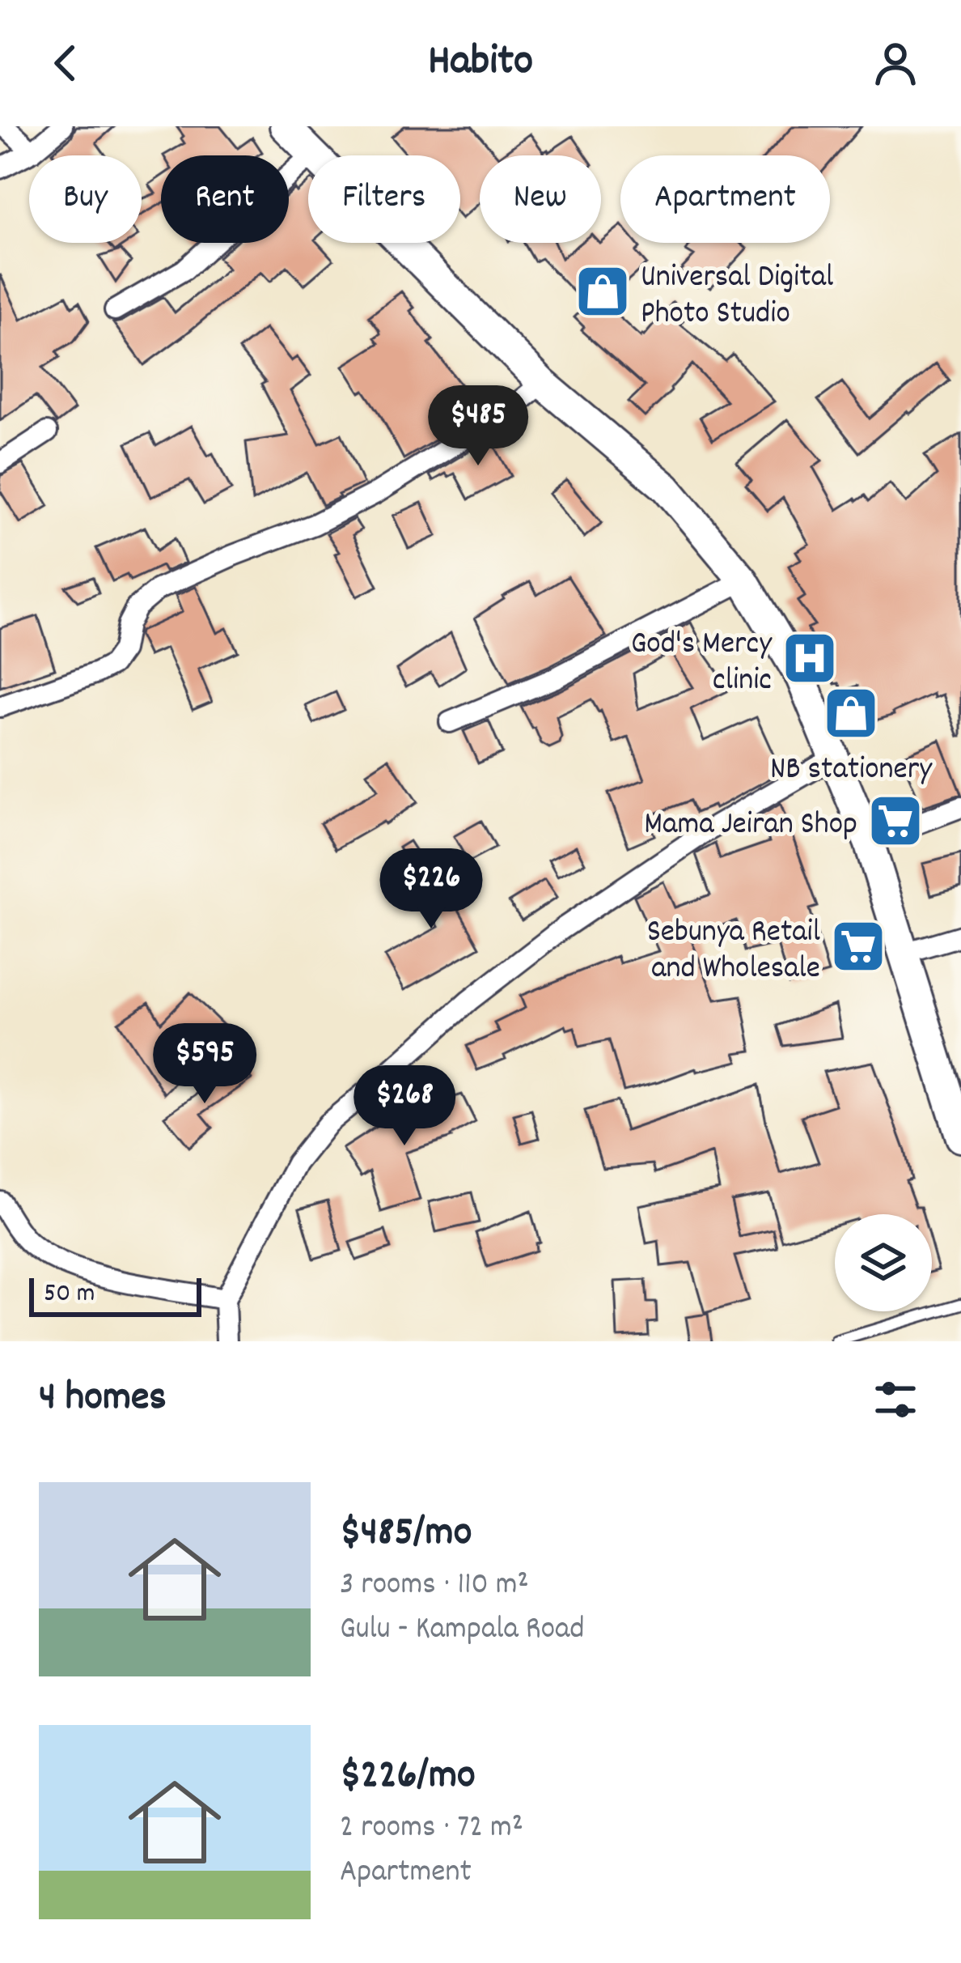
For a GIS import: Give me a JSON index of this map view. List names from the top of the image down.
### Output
{
  "places": {
    "shop": ["Universal Digital Photo Studio", "NB stationery"],
    "hospital": ["God's Mercy clinic"],
    "supermarket": ["Mama Jeiran Shop", "Sebunya Retail and Wholesale"]
  },
  "scale_bar": "50 m",
  "page": {
    "header": "Habito",
    "chip": [
      "Buy",
      "Rent",
      "Filters",
      "New",
      "Apartment"
    ],
    "price": [
      "$485",
      "$226",
      "$595",
      "$268"
    ],
    "scale": "50 m",
    "heading": "4 homes",
    "list": [
      {
        "name": "$485/mo",
        "note": "3 rooms · 110 m² · Gulu - Kampala Road"
      },
      {
        "name": "$226/mo",
        "note": "2 rooms · 72 m² · Apartment"
      }
    ]
  }
}
